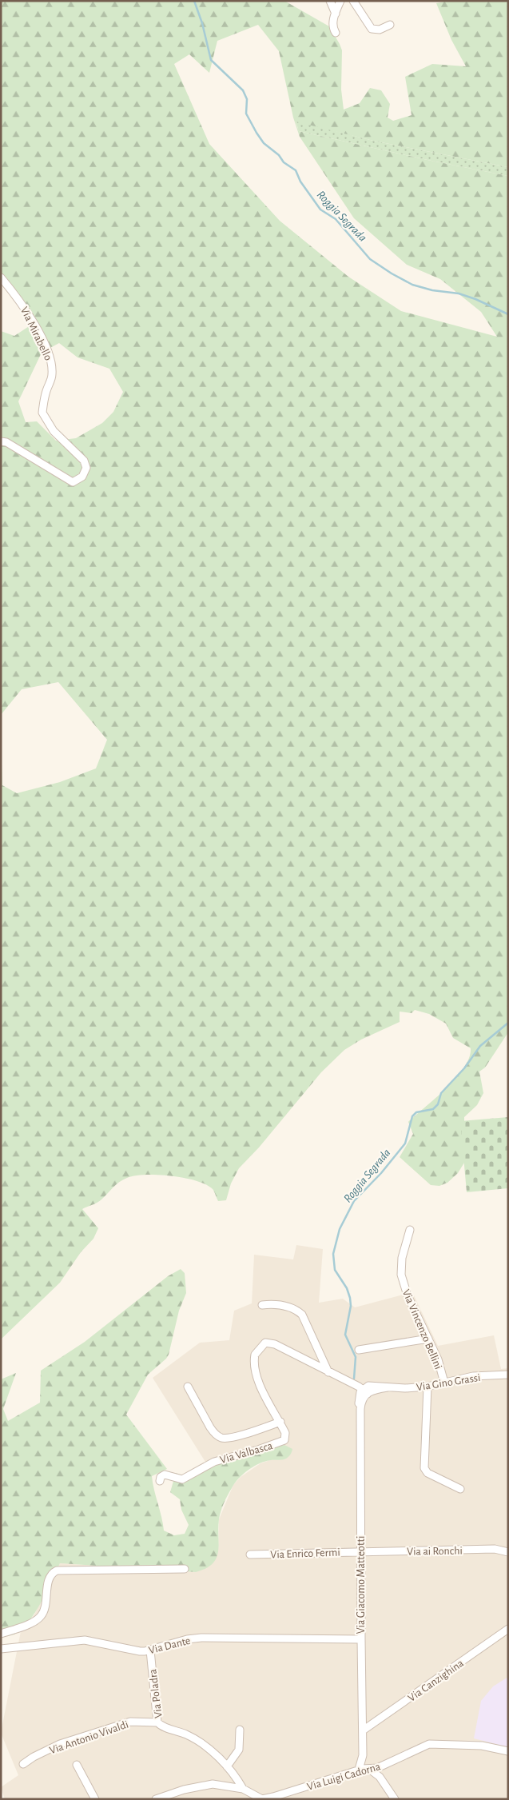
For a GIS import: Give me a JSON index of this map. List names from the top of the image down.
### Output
{
  "streets": {
    "street": [
      "Via Mirabello",
      "Via Vincenzo Bellini",
      "Via Gino Grassi",
      "Via Valbasca",
      "Via ai Ronchi",
      "Via Enrico Fermi",
      "Via Giacomo Matteotti",
      "Via Dante",
      "Via Canzighina",
      "Via Poladra",
      "Via Antonio Vivaldi",
      "Via Luigi Cadorna"
    ]
  },
  "crossings": [
    ["Via Vincenzo Bellini", "Via Gino Grassi"],
    ["Via Gino Grassi", "Via Valbasca"],
    ["Via Gino Grassi", "Via Giacomo Matteotti"],
    ["Via Valbasca", "Via Giacomo Matteotti"],
    ["Via ai Ronchi", "Via Enrico Fermi"],
    ["Via ai Ronchi", "Via Giacomo Matteotti"],
    ["Via Enrico Fermi", "Via Giacomo Matteotti"],
    ["Via Giacomo Matteotti", "Via Dante"],
    ["Via Giacomo Matteotti", "Via Canzighina"],
    ["Via Giacomo Matteotti", "Via Luigi Cadorna"],
    ["Via Dante", "Via Poladra"],
    ["Via Poladra", "Via Antonio Vivaldi"]
  ],
  "water": ["Roggia Segrada"]
}
